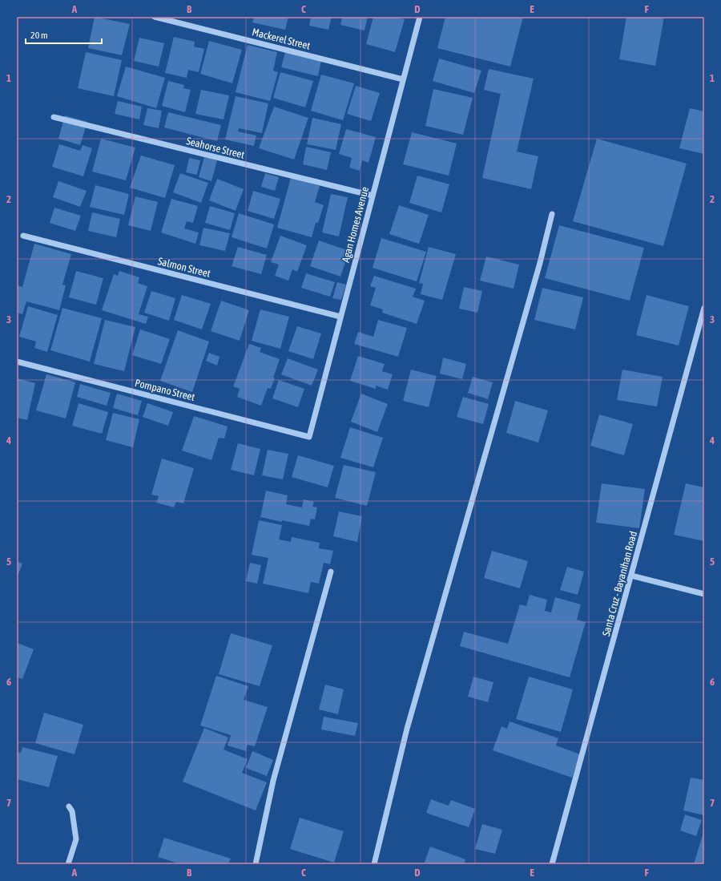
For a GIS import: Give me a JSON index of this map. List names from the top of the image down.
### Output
{
  "streets": {
    "street": [
      "Mackerel Street",
      "Seahorse Street",
      "Agan Homes Avenue",
      "Salmon Street",
      "Pompano Street",
      "Santa Cruz - Bayanihan Road"
    ]
  },
  "crossings": [
    ["Mackerel Street", "Agan Homes Avenue"],
    ["Seahorse Street", "Agan Homes Avenue"],
    ["Agan Homes Avenue", "Salmon Street"],
    ["Agan Homes Avenue", "Pompano Street"]
  ],
  "scale_bar": "20 m",
  "grid": {
    "columns": [
      "A",
      "B",
      "C",
      "D",
      "E",
      "F"
    ],
    "rows": [
      "1",
      "2",
      "3",
      "4",
      "5",
      "6",
      "7"
    ]
  }
}
